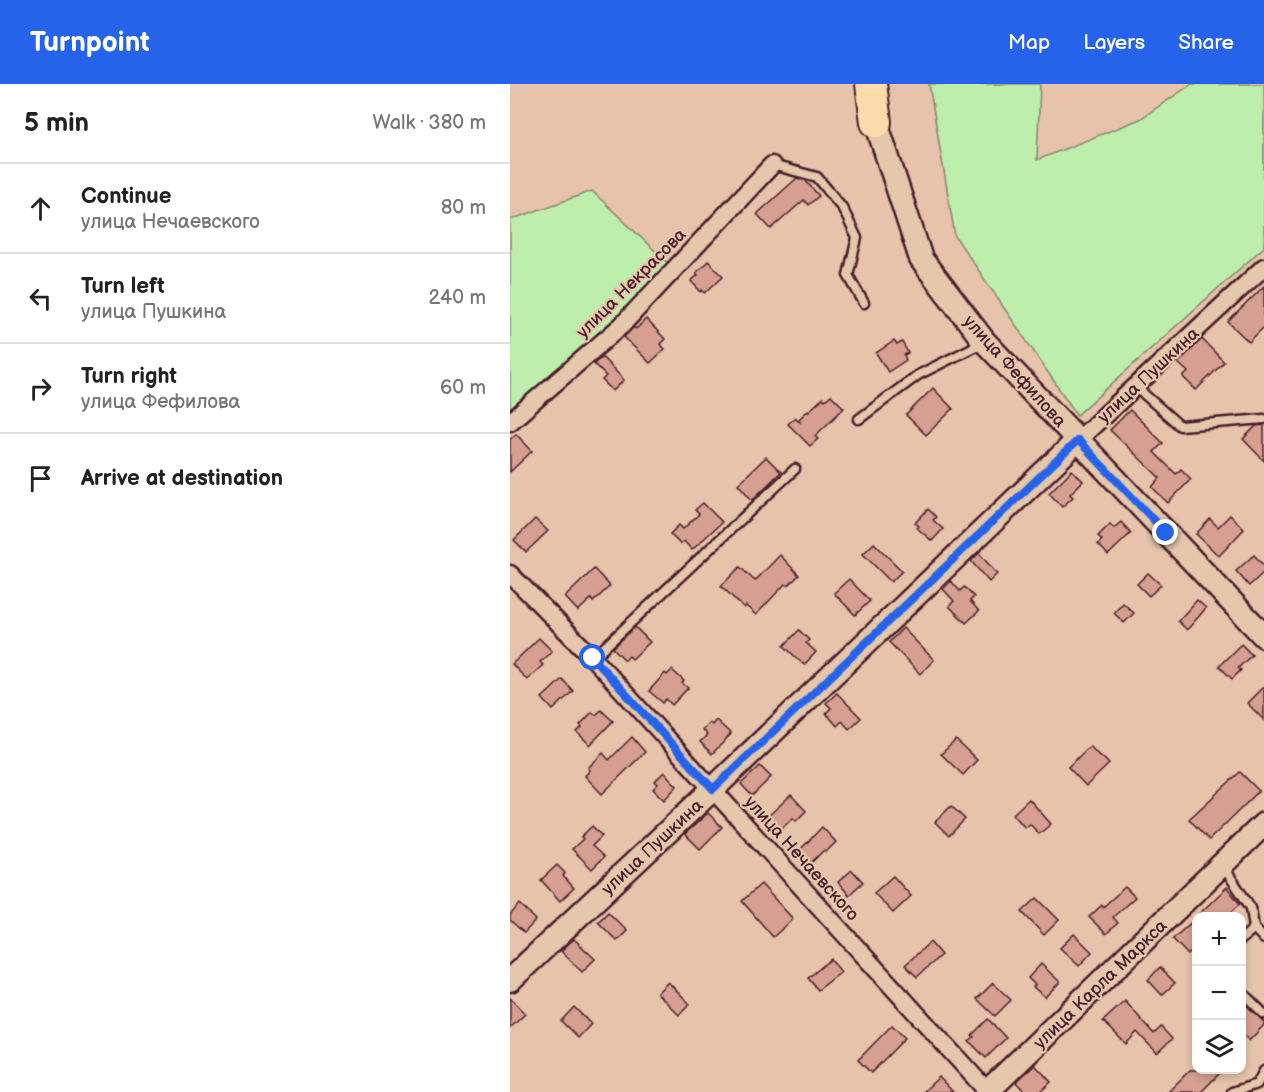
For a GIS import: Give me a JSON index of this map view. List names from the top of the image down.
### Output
{
  "streets": {
    "main road": ["улица Фефилова", "улица Пушкина", "улица Карла Маркса"],
    "street": ["улица Некрасова", "улица Нечаевского"]
  },
  "crossings": [
    ["улица Фефилова", "улица Пушкина"],
    ["улица Пушкина", "улица Нечаевского"],
    ["улица Нечаевского", "улица Карла Маркса"]
  ],
  "page": {
    "header": "Turnpoint",
    "nav": ["Map", "Layers", "Share"],
    "heading": ["5 min", "Walk · 380 m"],
    "list": [
      ["Continue", "улица Нечаевского", "80 m"],
      ["Turn left", "улица Пушкина", "240 m"],
      ["Turn right", "улица Фефилова", "60 m"],
      "Arrive at destination"
    ],
    "map_buttons": ["+", "−"]
  }
}
